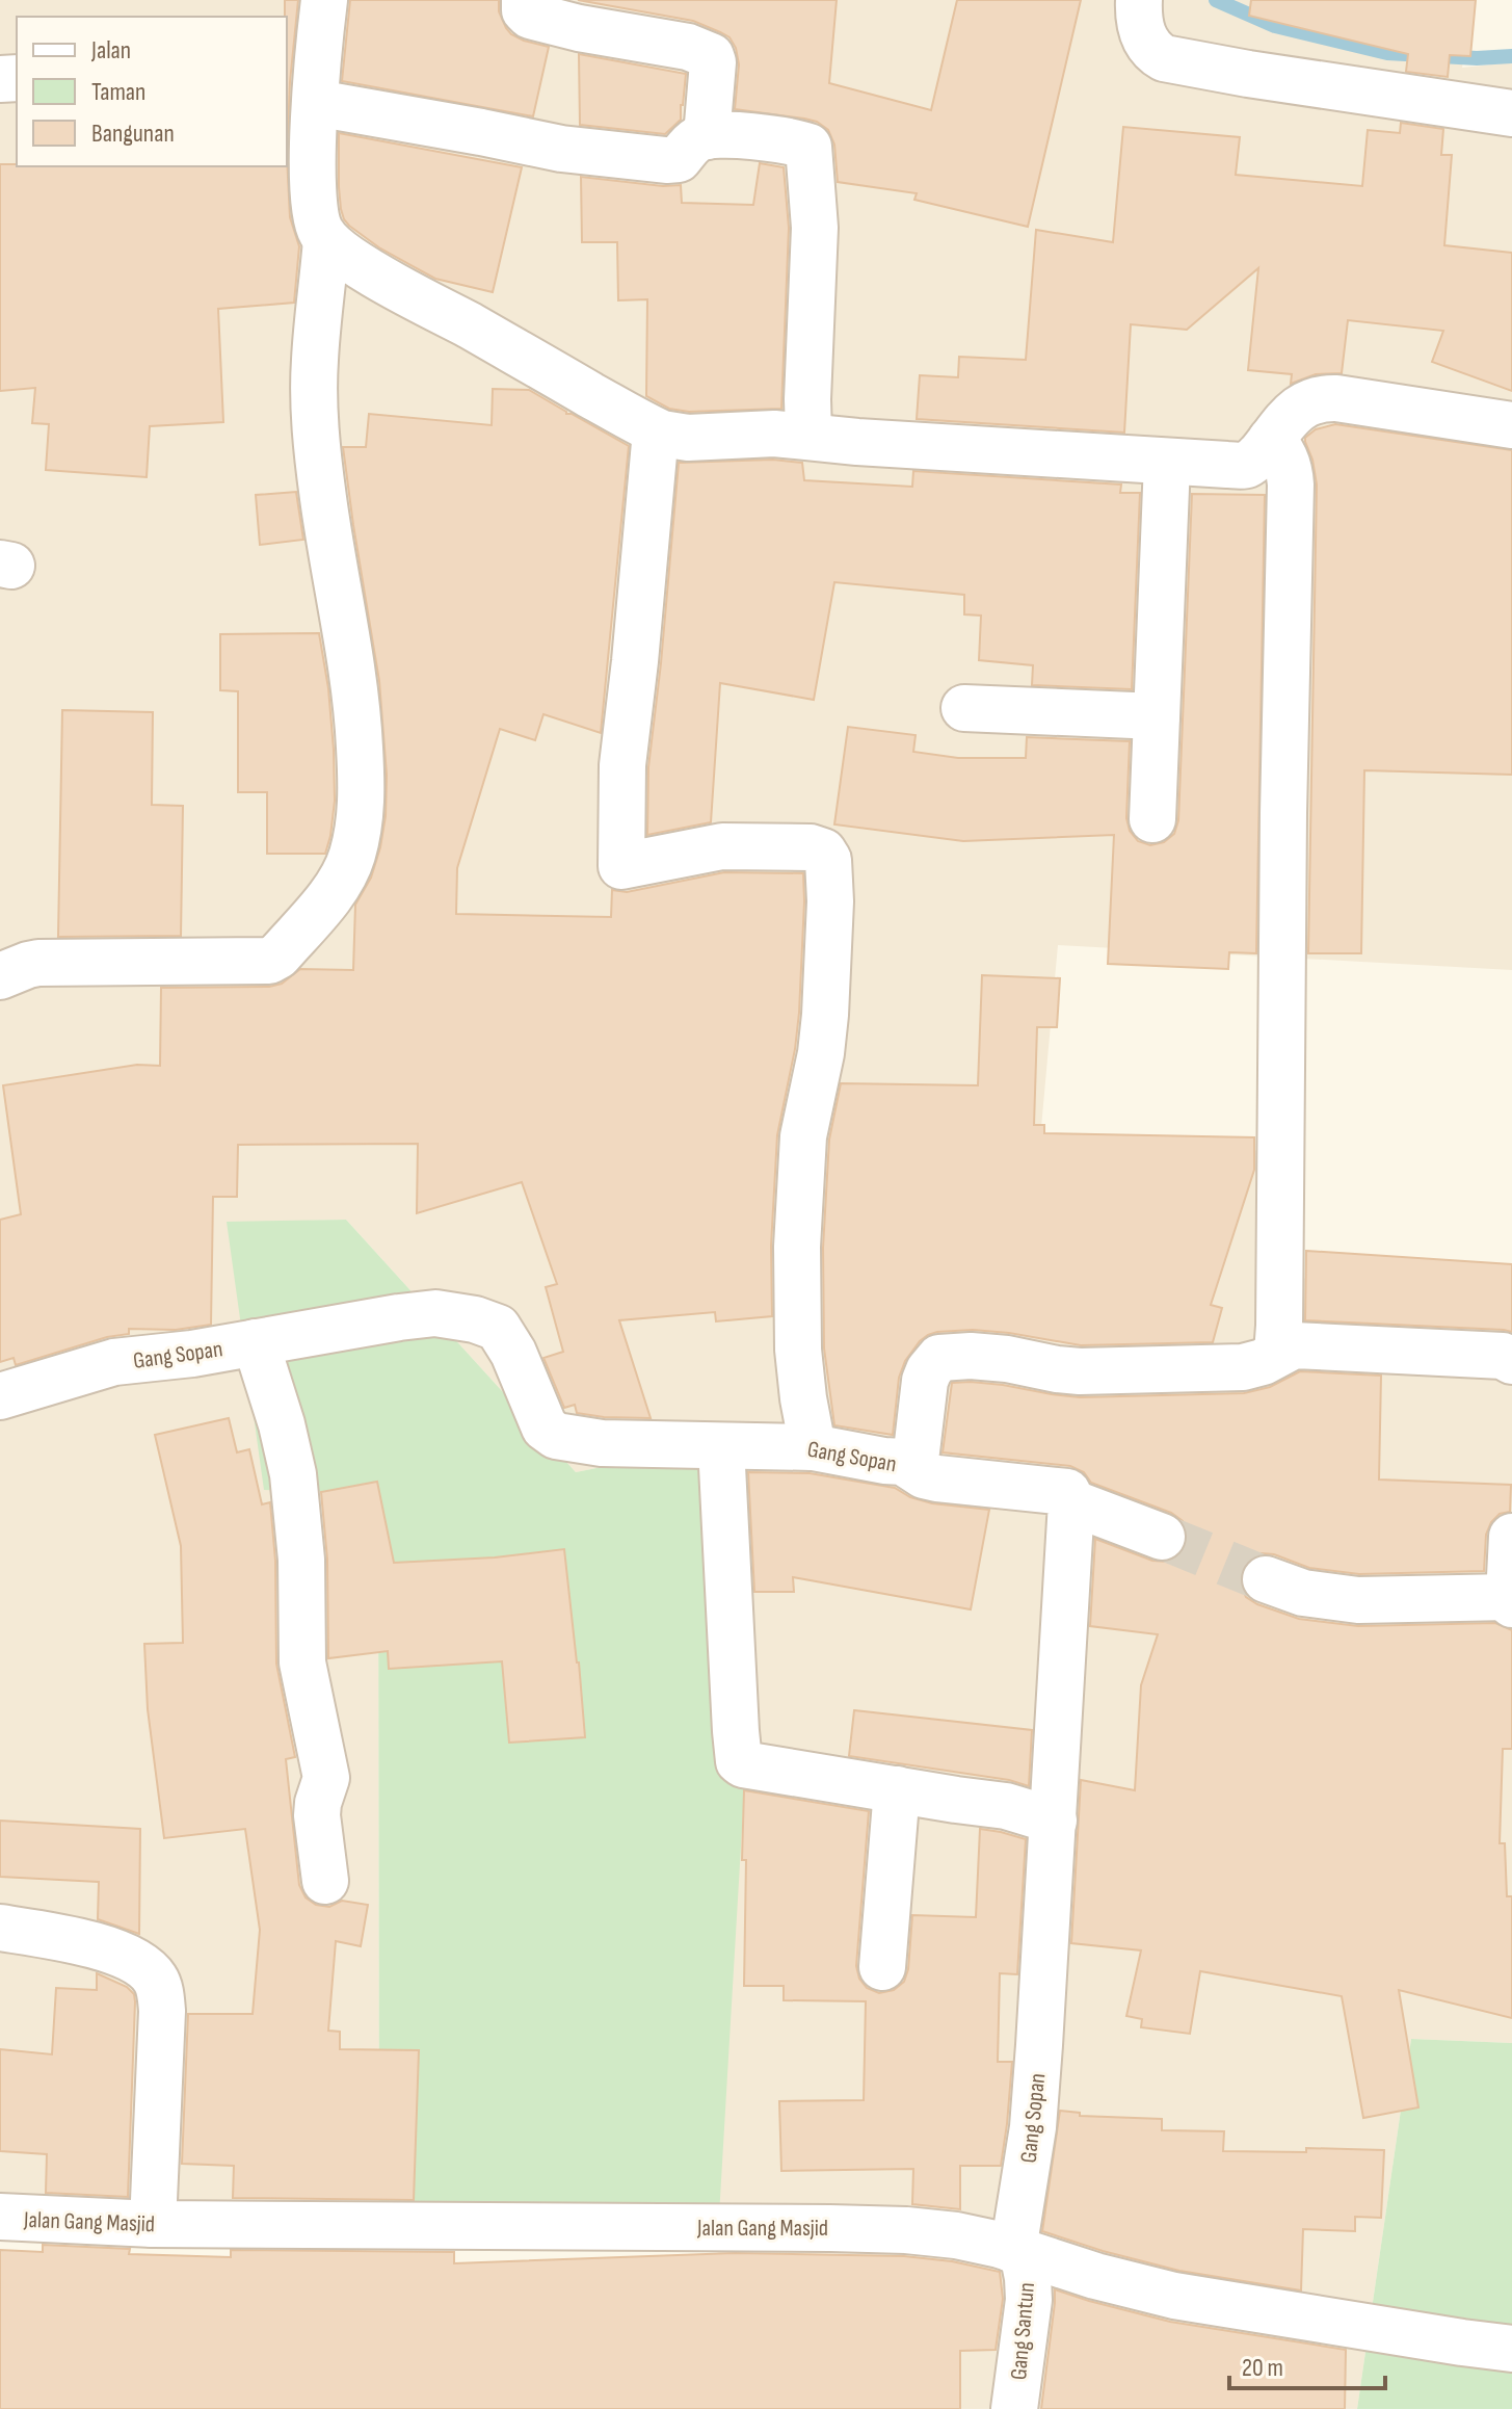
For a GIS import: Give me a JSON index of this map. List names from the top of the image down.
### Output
{
  "streets": {
    "street": ["Gang Sopan", "Jalan Gang Masjid", "Gang Santun"]
  },
  "crossings": [
    ["Gang Sopan", "Jalan Gang Masjid"],
    ["Gang Sopan", "Gang Santun"],
    ["Jalan Gang Masjid", "Gang Santun"]
  ],
  "legend": ["Jalan", "Taman", "Bangunan"],
  "scale_bar": "20 m"
}
